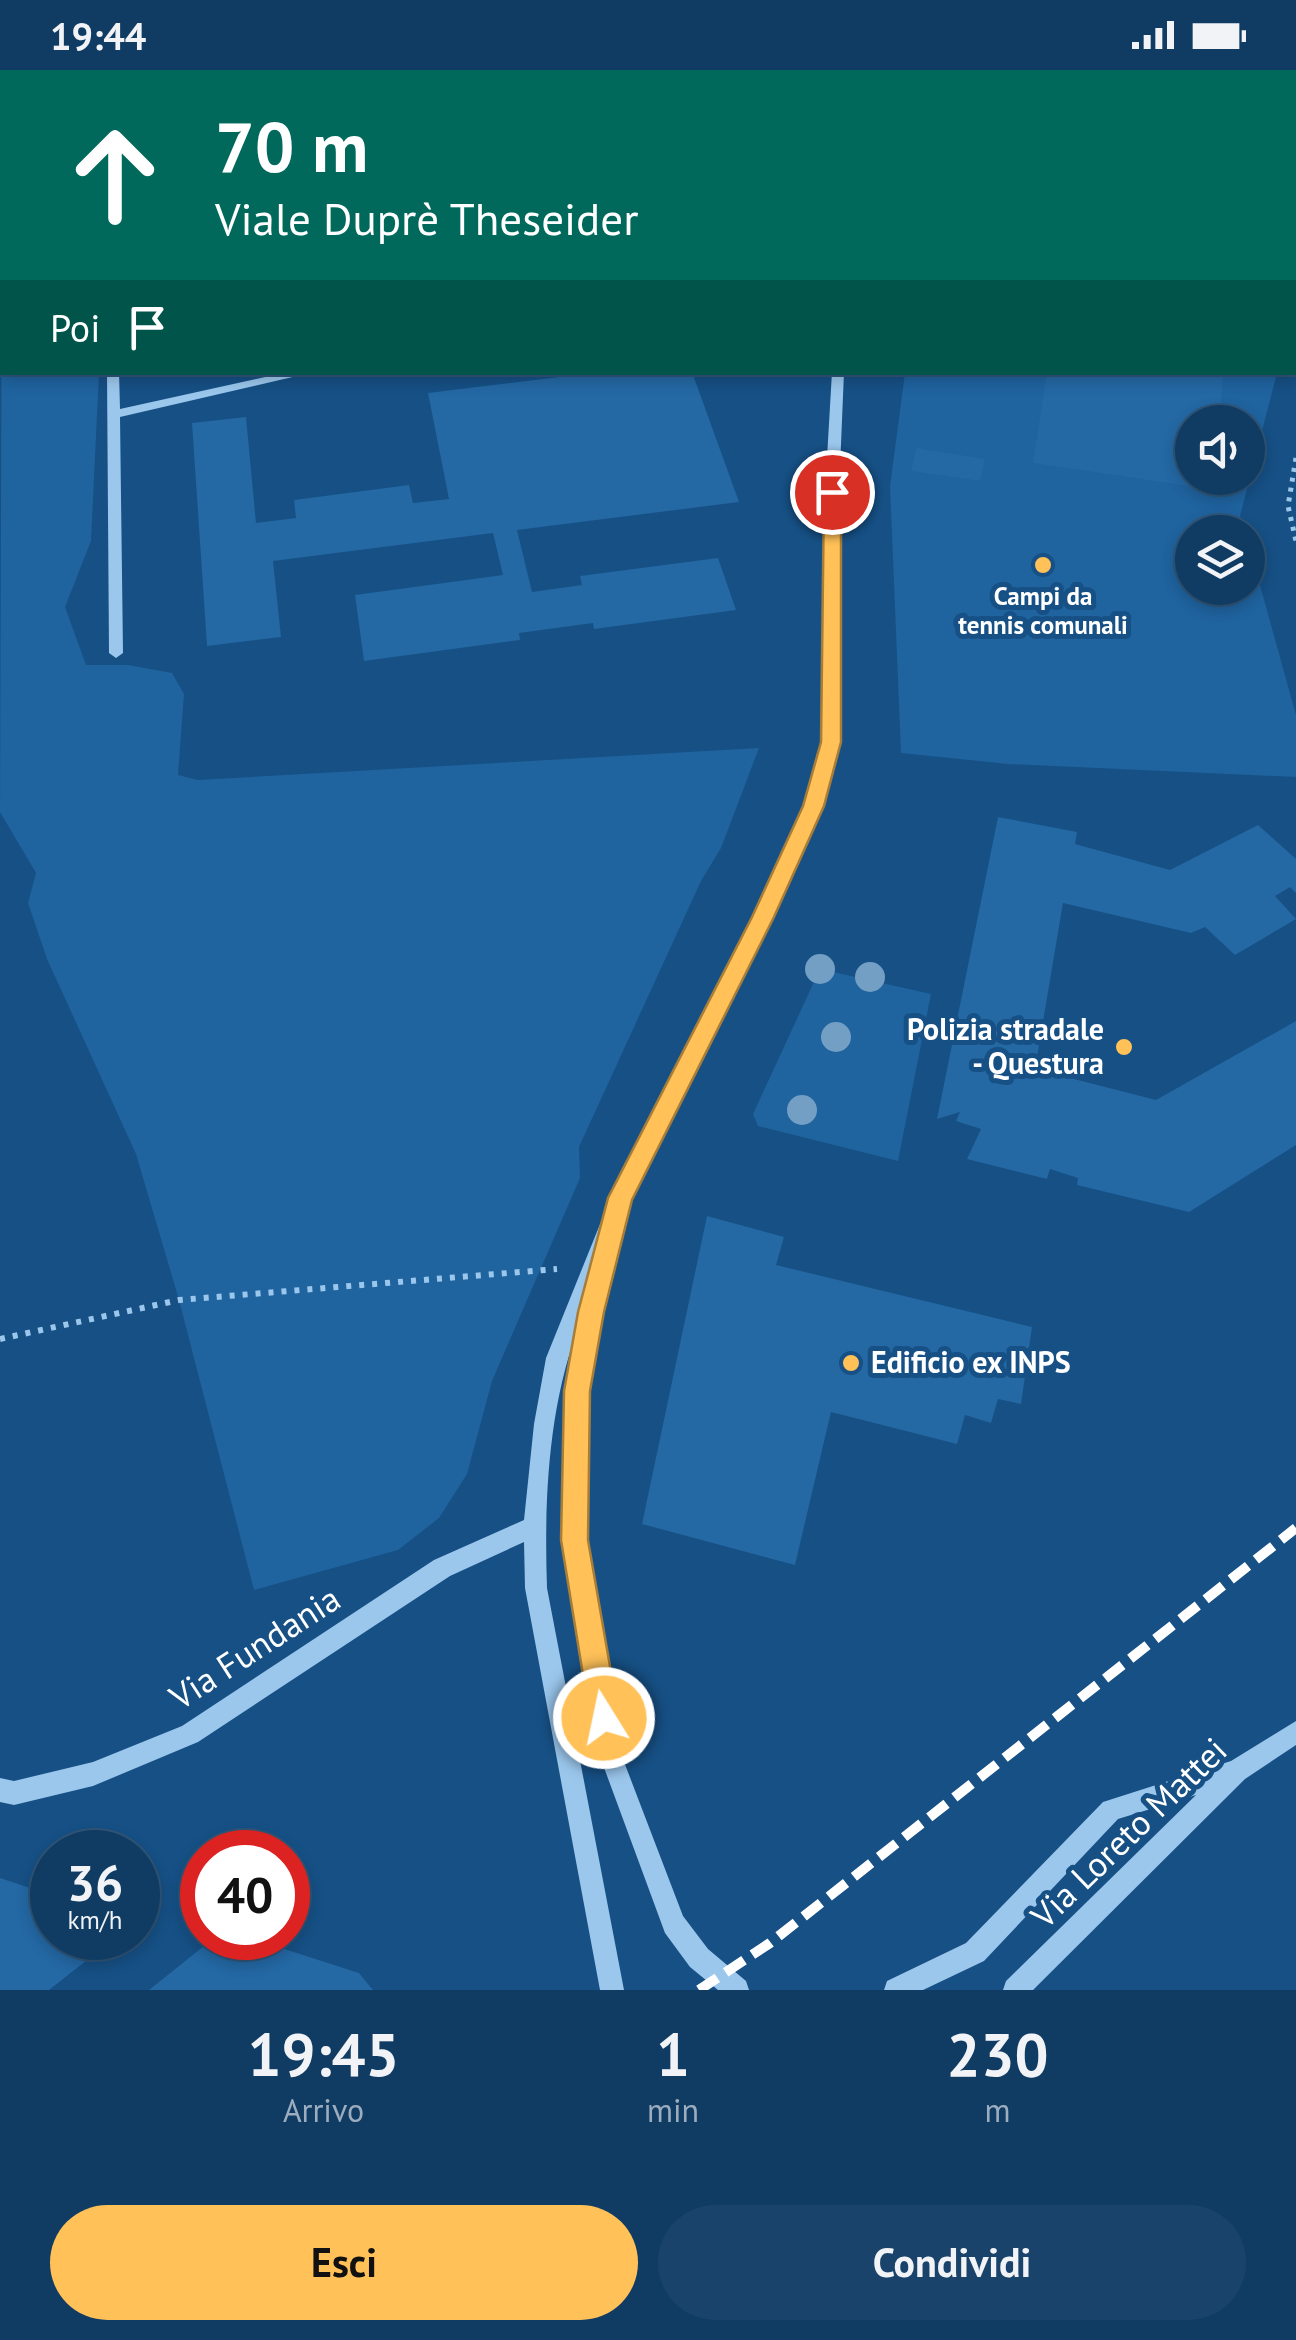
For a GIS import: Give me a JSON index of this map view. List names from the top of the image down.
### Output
{
  "streets": {
    "street": ["Via Fundania", "Via Loreto Mattei"]
  },
  "places": ["Campi da tennis comunali", "Polizia stradale - Questura", "Edificio ex INPS"],
  "page": {
    "status": "19:44",
    "turn": ["70 m", "Viale Duprè Theseider"],
    "then": "Poi",
    "speed": "36 km/h",
    "limit": "40",
    "eta": [
      "19:45",
      "Arrivo",
      "1",
      "min",
      "230",
      "m"
    ],
    "buttons": ["Esci", "Condividi"]
  }
}
